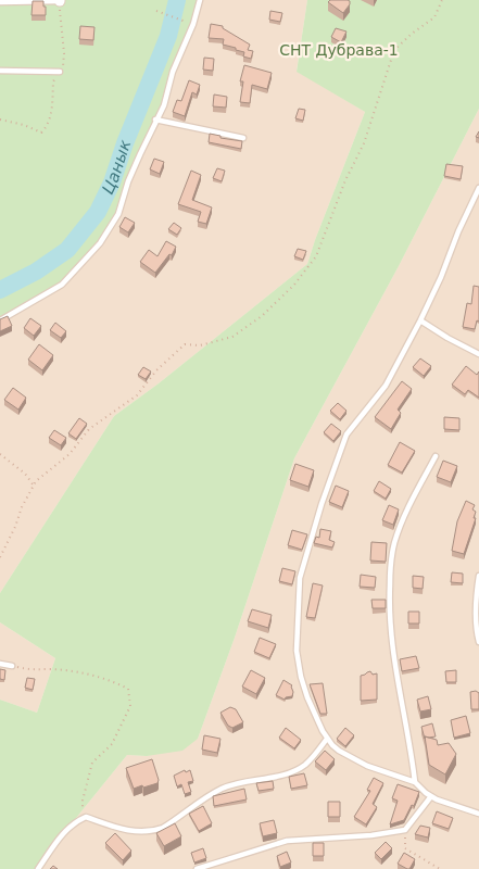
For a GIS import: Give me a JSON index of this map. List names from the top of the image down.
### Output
{
  "water": ["Цанык"],
  "parks": ["СНТ Дубрава-1"]
}
